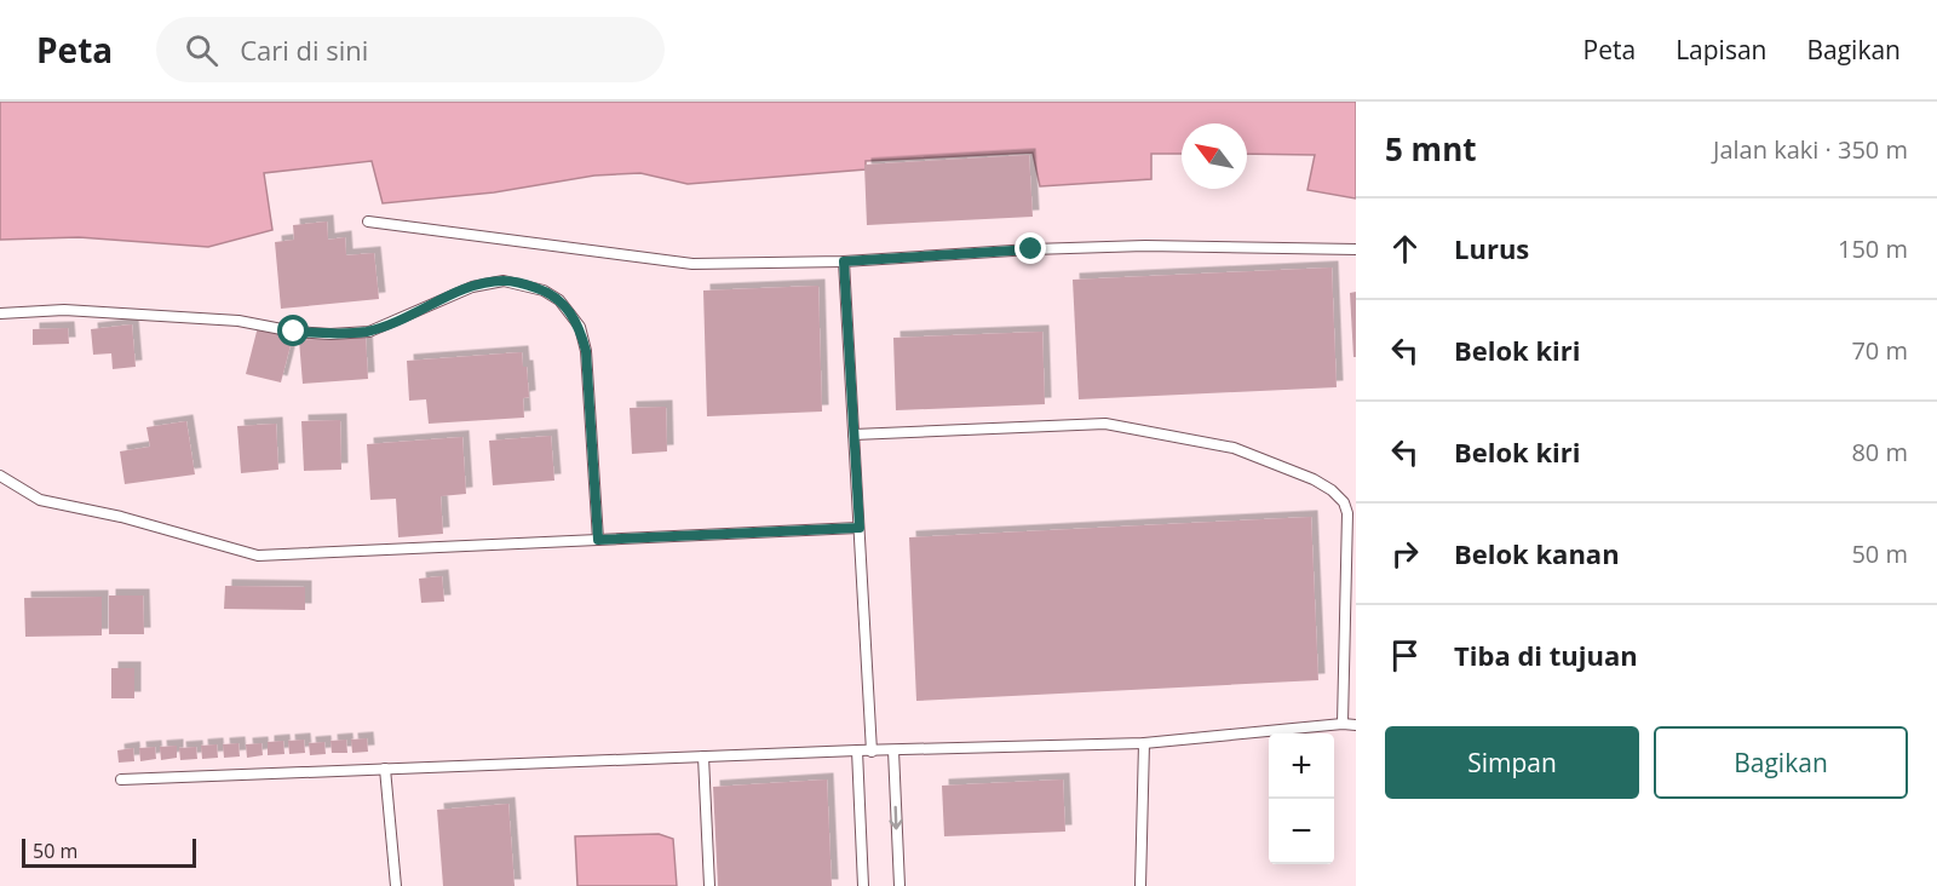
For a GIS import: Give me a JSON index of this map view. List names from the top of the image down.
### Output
{
  "scale_bar": "50 m",
  "north": "top left",
  "page": {
    "header": "Peta",
    "search": "Cari di sini",
    "nav": ["Peta", "Lapisan", "Bagikan"],
    "heading": ["5 mnt", "Jalan kaki · 350 m"],
    "list": [
      ["Lurus", "150 m"],
      ["Belok kiri", "70 m"],
      ["Belok kiri", "80 m"],
      ["Belok kanan", "50 m"],
      "Tiba di tujuan"
    ],
    "buttons": ["Simpan", "Bagikan"],
    "map_buttons": ["+", "−"],
    "scale": "50 m"
  }
}
